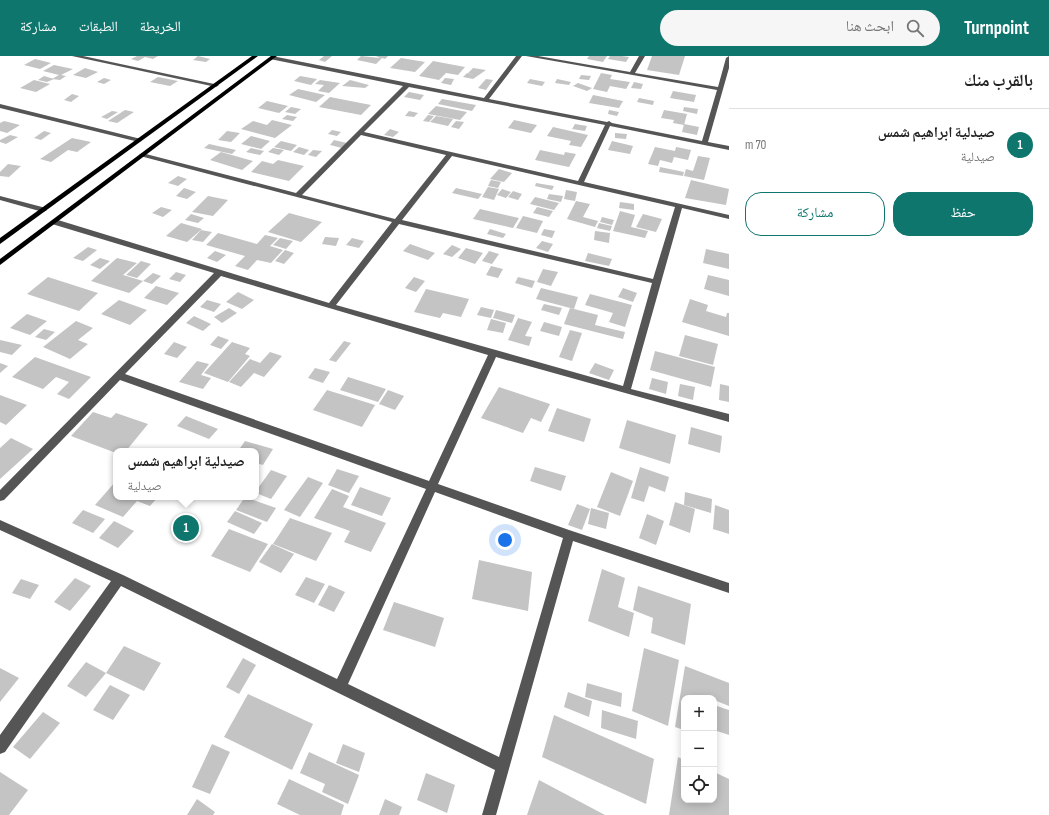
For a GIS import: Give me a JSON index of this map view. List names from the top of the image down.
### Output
{
  "page": {
    "header": "Turnpoint",
    "search": "ابحث هنا",
    "nav": ["الخريطة", "الطبقات", "مشاركة"],
    "heading": "بالقرب منك",
    "list": [
      {
        "mark": "1",
        "name": "صيدلية ابراهيم شمس",
        "note": "صيدلية",
        "value": "70 m"
      }
    ],
    "buttons": ["حفظ", "مشاركة"],
    "popup": ["صيدلية ابراهيم شمس", "صيدلية"],
    "pins": "1",
    "map_buttons": ["+", "−"]
  }
}
